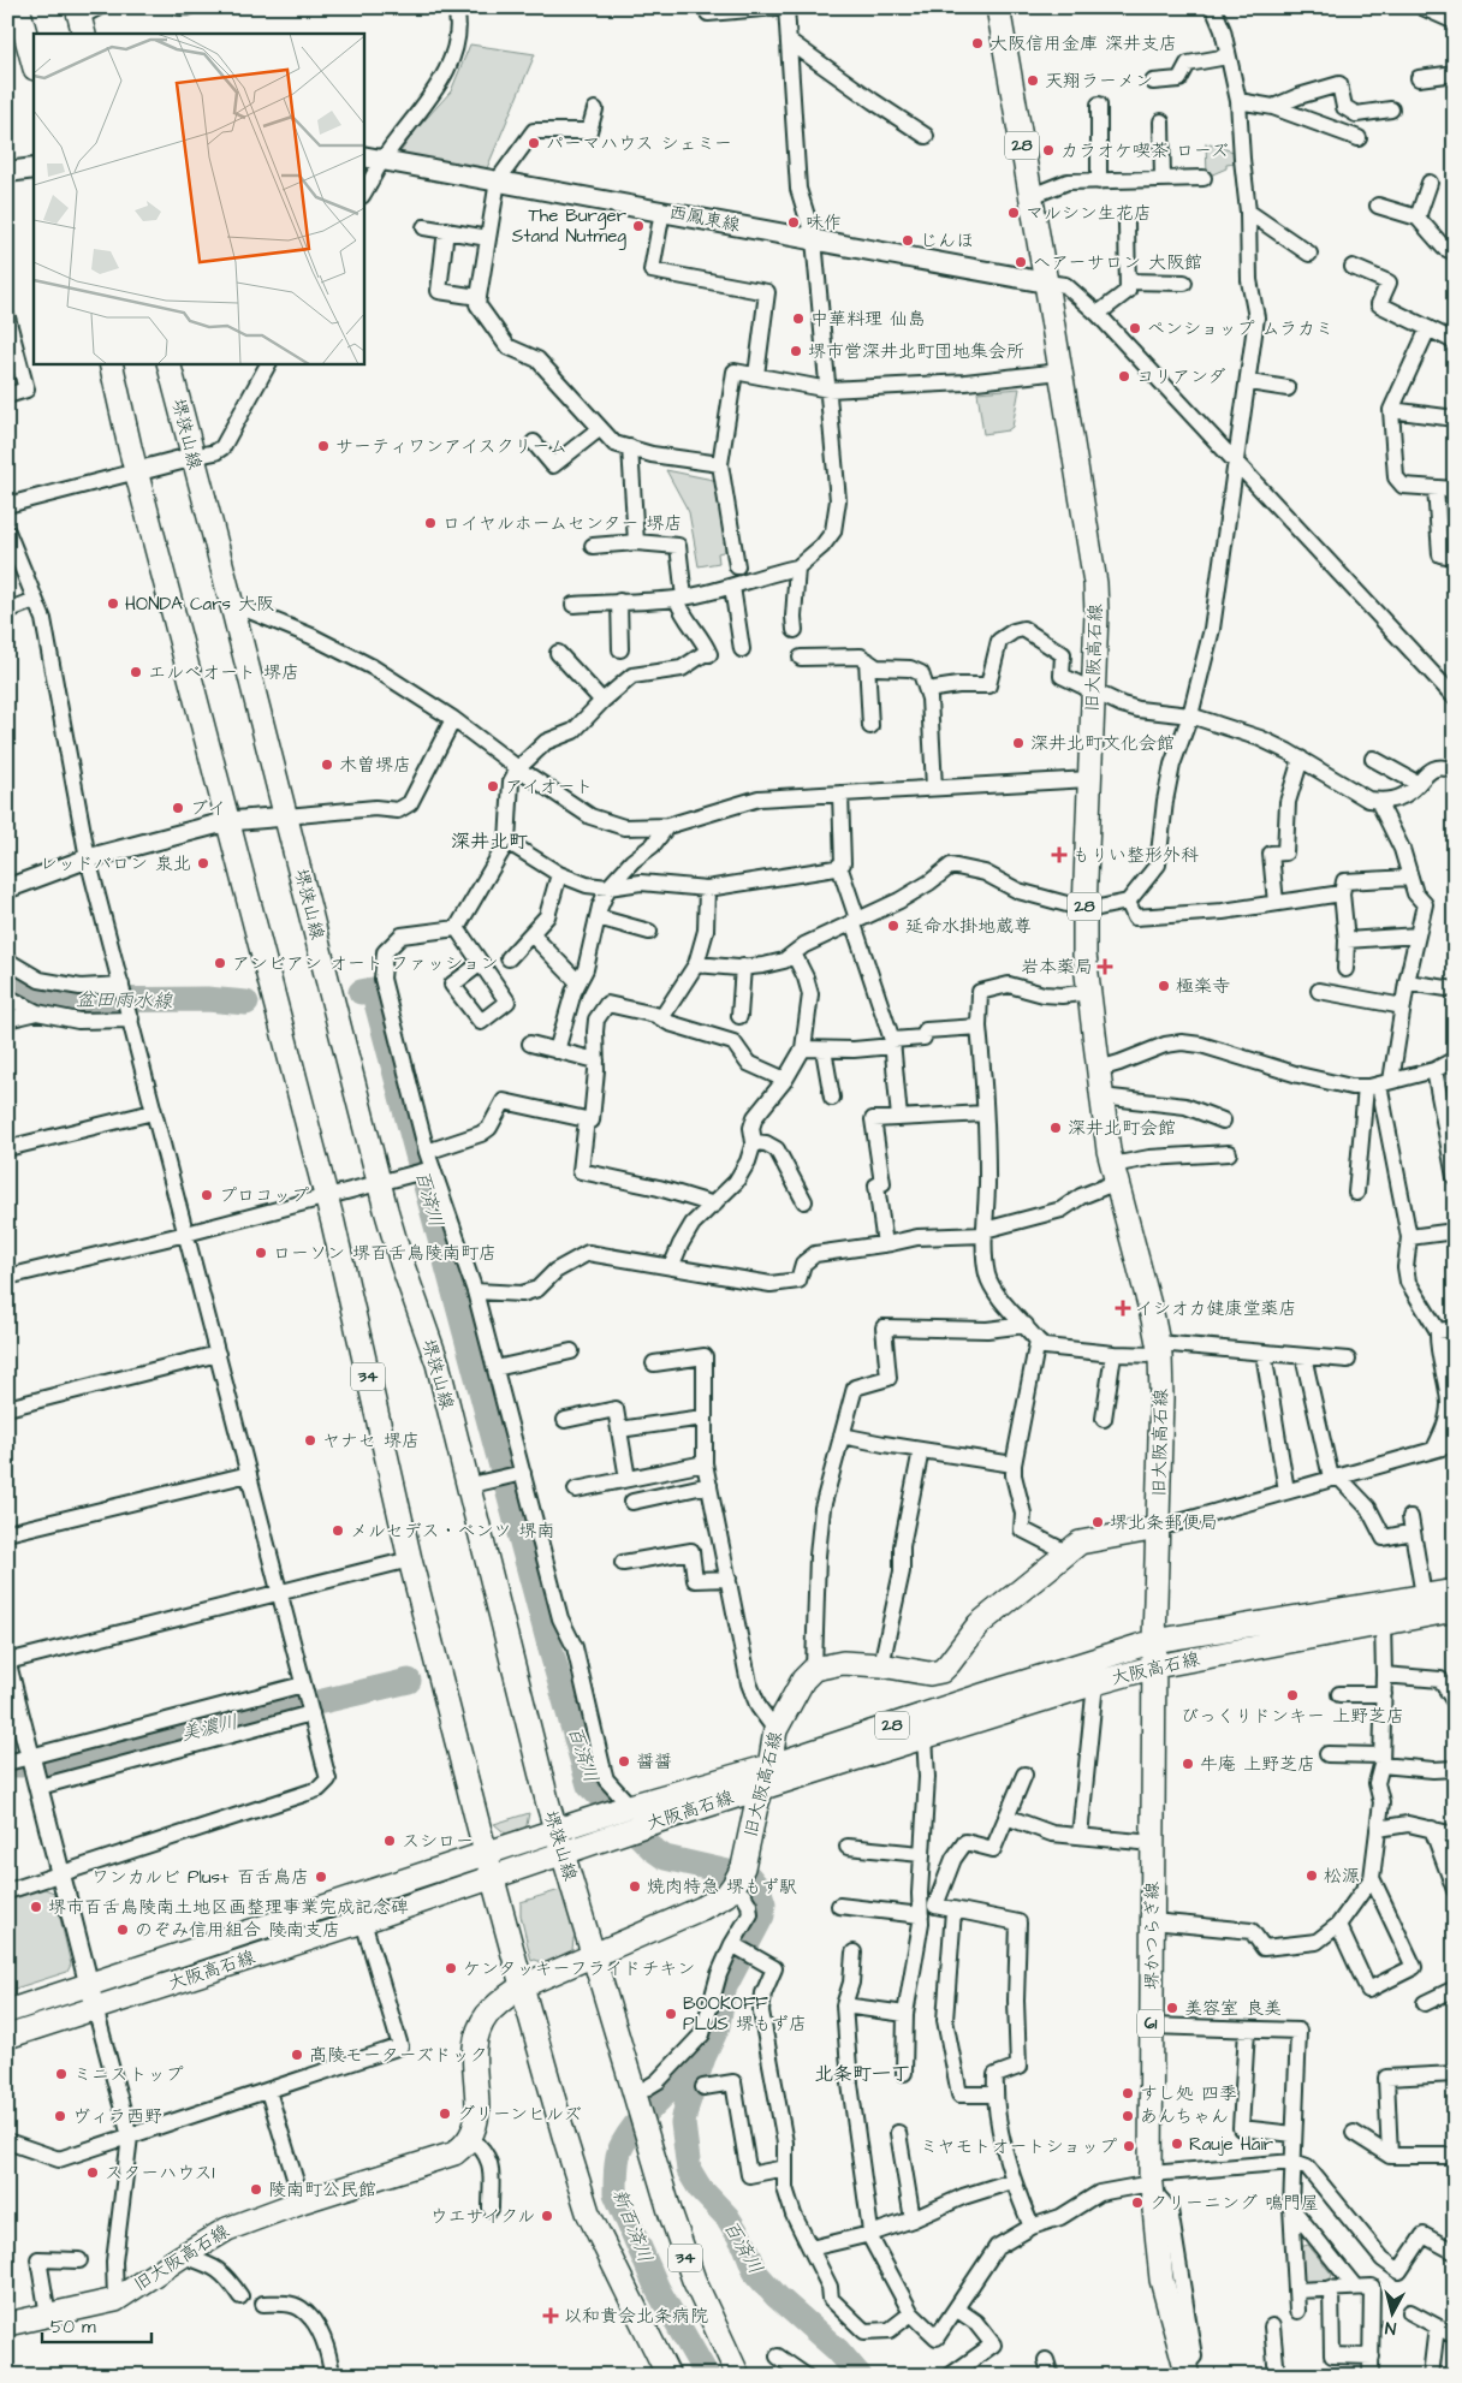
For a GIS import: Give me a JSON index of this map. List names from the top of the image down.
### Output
{
  "streets": {
    "main road": [
      "28",
      "西鳳東線",
      "堺狭山線",
      "旧大阪高石線",
      "34",
      "大阪高石線",
      "堺かつらぎ線",
      "61"
    ]
  },
  "crossings": [
    ["西鳳東線", "旧大阪高石線"],
    ["堺狭山線", "大阪高石線"],
    ["旧大阪高石線", "大阪高石線"],
    ["旧大阪高石線", "堺かつらぎ線"],
    ["34", "大阪高石線"],
    ["大阪高石線", "堺かつらぎ線"]
  ],
  "districts": ["深井北町", "北条町一丁"],
  "water": [
    "盆田雨水線",
    "百済川",
    "美濃川",
    "新百済川"
  ],
  "places": {
    "other": [
      "大阪信用金庫 深井支店",
      "天翔ラーメン",
      "パーマハウス シェミー",
      "カラオケ喫茶 ローズ",
      "マルシン生花店",
      "味作",
      "The Burger Stand Nutmeg",
      "じんほ",
      "ヘアーサロン 大阪館",
      "中華料理 仙島",
      "ペンショップ ムラカミ",
      "堺市営深井北町団地集会所",
      "コリアンダ",
      "サーティワンアイスクリーム",
      "ロイヤルホームセンター 堺店",
      "HONDA Cars 大阪",
      "エルべオート 堺店",
      "深井北町文化会館",
      "木曽堺店",
      "アイオート",
      "ブイ",
      "レッドバロン 泉北",
      "延命水掛地蔵尊",
      "アンビアン オート ファッション",
      "極楽寺",
      "深井北町会館",
      "プロコップ",
      "ローソン 堺百舌鳥陵南町店",
      "ヤナセ 堺店",
      "堺北条郵便局",
      "メルセデス・ベンツ 堺南",
      "びっくりドンキー 上野芝店",
      "醤醤",
      "牛庵 上野芝店",
      "スシロー",
      "松源",
      "ワンカルビ Plus+ 百舌鳥店",
      "焼肉特急 堺もず駅",
      "堺市百舌鳥陵南土地区画整理事業完成記念碑",
      "のぞみ信用組合 陵南支店",
      "ケンタッキーフライドチキン",
      "美容室 良美",
      "BOOKOFF PLUS 堺もず店",
      "髙陵モーターズドック",
      "ミニストップ",
      "すし処 四季",
      "グリーンヒルズ",
      "ヴィラ西野",
      "あんちゃん",
      "Rauje Hair",
      "ミヤモトオートショップ",
      "スターハウス1",
      "陵南町公民館",
      "クリーニング 鳴門屋",
      "ウエサイクル"
    ],
    "health": [
      "もりい整形外科",
      "岩本薬局",
      "イシオカ健康堂薬店",
      "以和貴会北条病院"
    ]
  },
  "scale_bar": "50 m",
  "north": "bottom"
}
